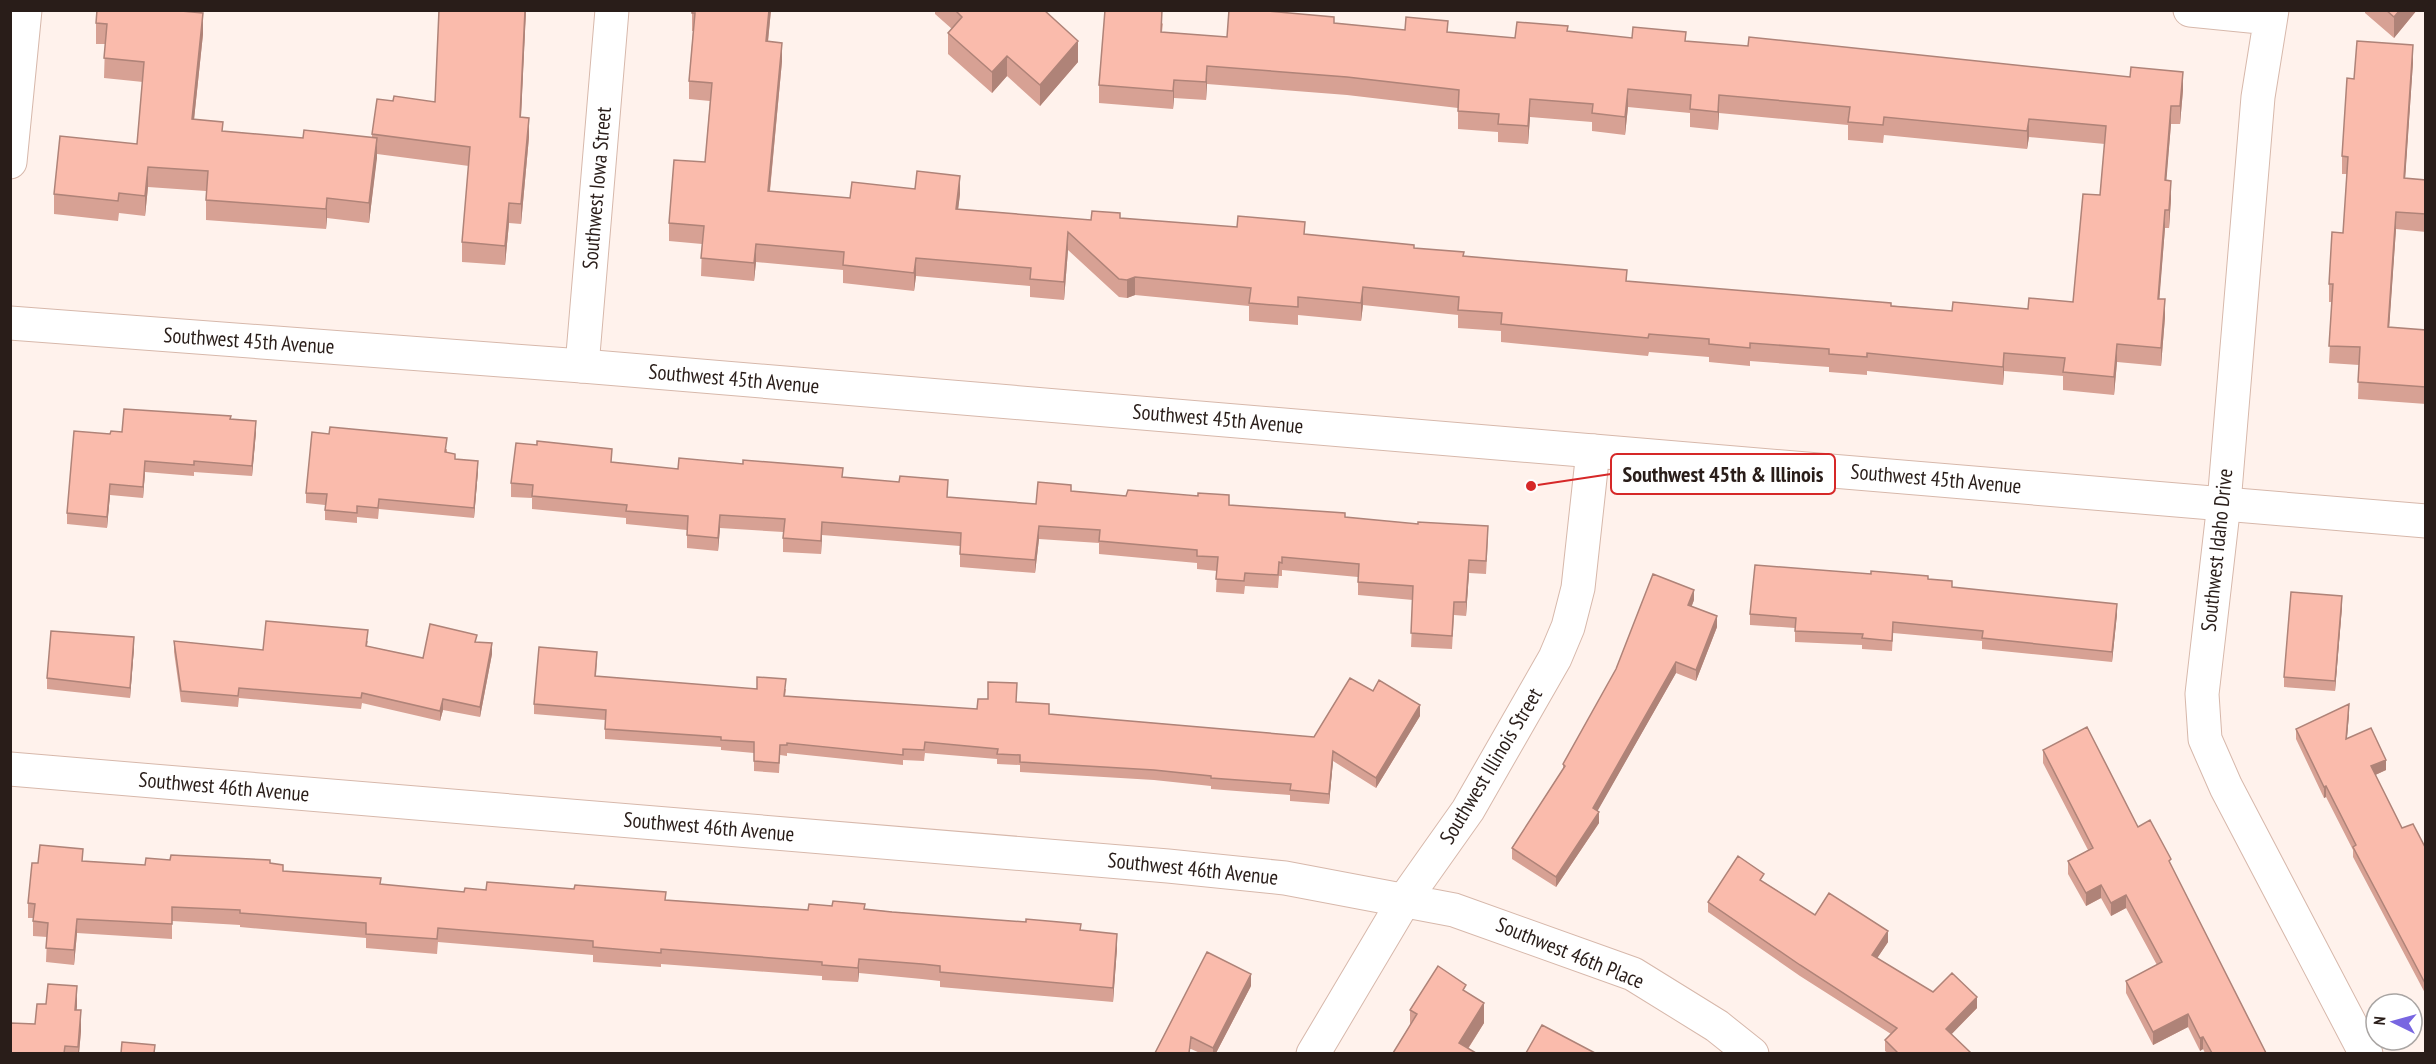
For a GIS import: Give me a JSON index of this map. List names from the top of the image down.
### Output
{
  "streets": {
    "street": [
      "Southwest Iowa Street",
      "Southwest 45th Avenue",
      "Southwest Idaho Drive",
      "Southwest Illinois Street",
      "Southwest 46th Avenue",
      "Southwest 46th Place"
    ]
  },
  "crossings": [
    ["Southwest Iowa Street", "Southwest 45th Avenue"],
    ["Southwest 45th Avenue", "Southwest Idaho Drive"],
    ["Southwest 45th Avenue", "Southwest Illinois Street"],
    ["Southwest Illinois Street", "Southwest 46th Avenue"],
    ["Southwest Illinois Street", "Southwest 46th Place"],
    ["Southwest 46th Avenue", "Southwest 46th Place"]
  ],
  "places": ["Southwest 45th & Illinois"],
  "north": "left"
}
